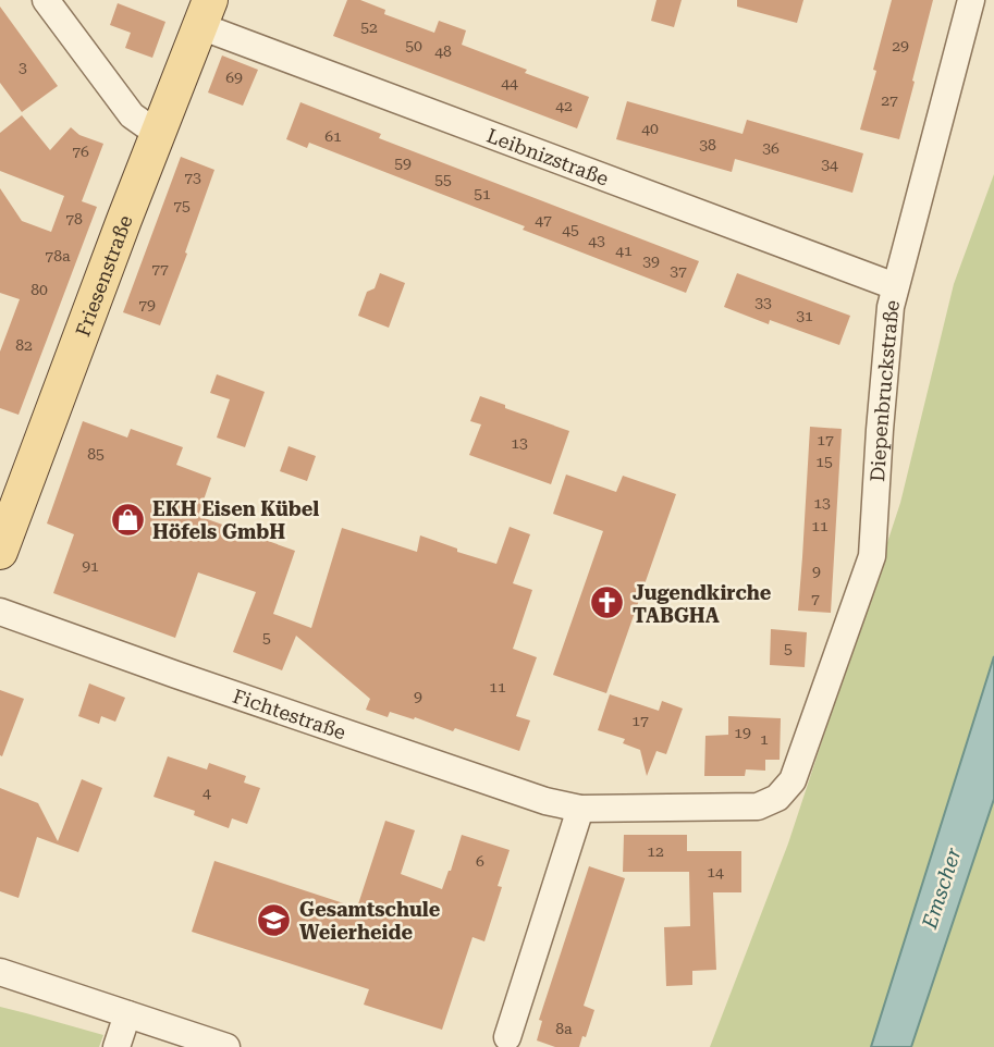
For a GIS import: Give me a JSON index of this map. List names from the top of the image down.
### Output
{
  "streets": {
    "main road": ["Friesenstraße"],
    "street": ["Leibnizstraße", "Diepenbruckstraße", "Fichtestraße"]
  },
  "crossings": [
    ["Leibnizstraße", "Friesenstraße"],
    ["Leibnizstraße", "Diepenbruckstraße"],
    ["Diepenbruckstraße", "Fichtestraße"]
  ],
  "water": ["Emscher"],
  "places": {
    "shop": ["EKH Eisen Kübel Höfels GmbH"],
    "church": ["Jugendkirche TABGHA"],
    "school or university": ["Gesamtschule Weierheide"]
  },
  "house_numbers": [
    "52",
    "50",
    "29",
    "48",
    "3",
    "69",
    "44",
    "27",
    "42",
    "40",
    "61",
    "38",
    "36",
    "76",
    "59",
    "34",
    "73",
    "55",
    "51",
    "75",
    "78",
    "47",
    "45",
    "43",
    "41",
    "78a",
    "39",
    "77",
    "37",
    "80",
    "33",
    "79",
    "31",
    "82",
    "17",
    "13",
    "85",
    "15",
    "13",
    "11",
    "91",
    "9",
    "7",
    "5",
    "5",
    "11",
    "9",
    "17",
    "19",
    "1",
    "4",
    "12",
    "6",
    "14",
    "8a"
  ]
}
